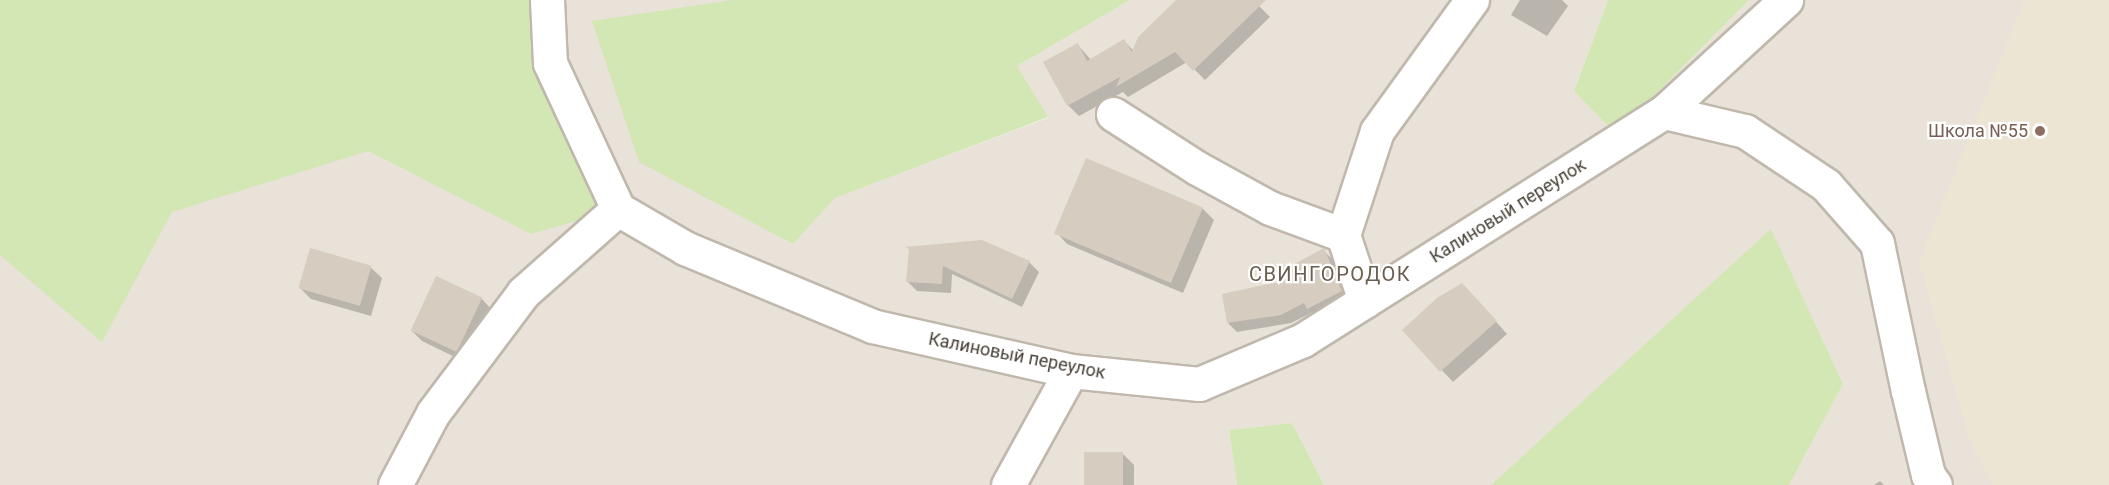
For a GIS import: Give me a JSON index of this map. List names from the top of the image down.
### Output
{
  "streets": {
    "street": ["Калиновый переулок"]
  },
  "districts": ["СВИНГОРОДОК"],
  "places": ["Школа №55"]
}
